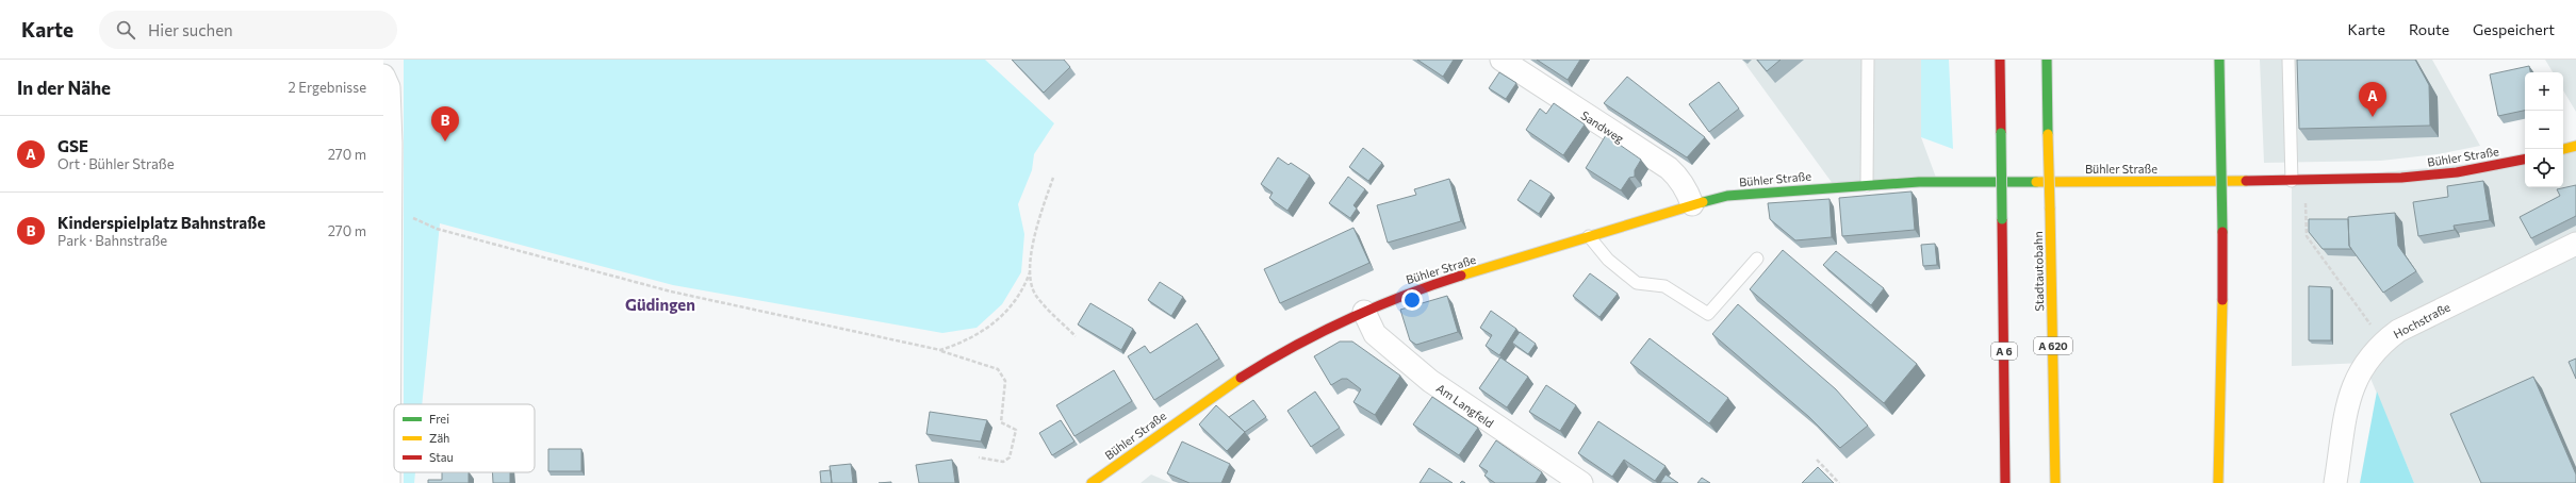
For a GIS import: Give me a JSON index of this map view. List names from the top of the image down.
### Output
{
  "streets": {
    "main road": [
      "Bühler Straße",
      "Stadtautobahn",
      "A 620",
      "A 6"
    ],
    "street": ["Sandweg", "Hochstraße", "Am Langfeld"]
  },
  "crossings": [
    ["Sandweg", "Bühler Straße"],
    ["Bühler Straße", "Am Langfeld"]
  ],
  "districts": ["Güdingen"],
  "legend": ["Frei", "Zäh", "Stau"],
  "page": {
    "header": "Karte",
    "search": "Hier suchen",
    "nav": ["Karte", "Route", "Gespeichert"],
    "heading": ["In der Nähe", "2 Ergebnisse"],
    "map_buttons": ["+", "−"],
    "pins": ["A", "B"],
    "list": [
      {
        "mark": "A",
        "name": "GSE",
        "note": "Ort · Bühler Straße",
        "value": "270 m"
      },
      {
        "mark": "B",
        "name": "Kinderspielplatz Bahnstraße",
        "note": "Park · Bahnstraße",
        "value": "270 m"
      }
    ]
  }
}
